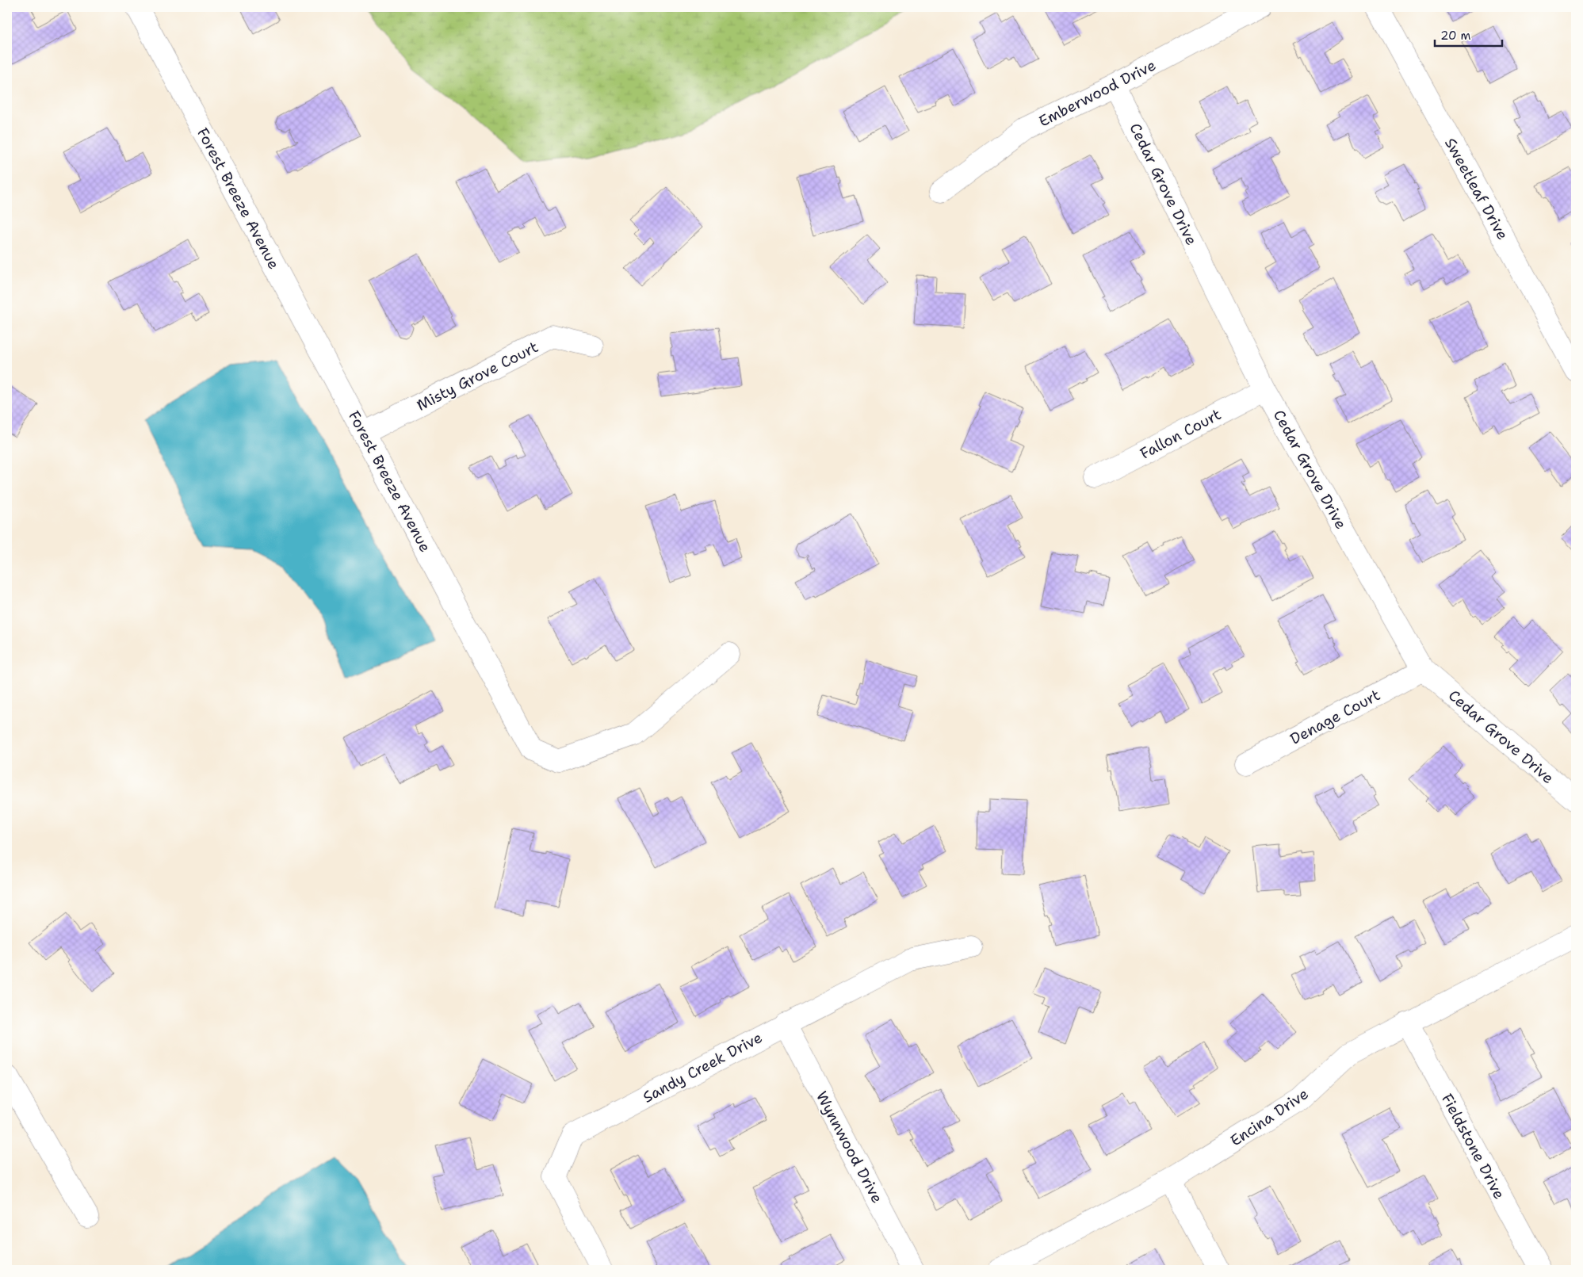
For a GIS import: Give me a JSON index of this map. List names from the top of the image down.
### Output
{
  "streets": {
    "street": [
      "Emberwood Drive",
      "Cedar Grove Drive",
      "Sweetleaf Drive",
      "Forest Breeze Avenue",
      "Misty Grove Court",
      "Fallon Court",
      "Denage Court",
      "Sandy Creek Drive",
      "Encina Drive",
      "Fieldstone Drive",
      "Wynnwood Drive"
    ]
  },
  "crossings": [
    ["Emberwood Drive", "Cedar Grove Drive"],
    ["Cedar Grove Drive", "Fallon Court"],
    ["Cedar Grove Drive", "Denage Court"],
    ["Forest Breeze Avenue", "Misty Grove Court"],
    ["Sandy Creek Drive", "Wynnwood Drive"],
    ["Encina Drive", "Fieldstone Drive"]
  ],
  "scale_bar": "20 m"
}
